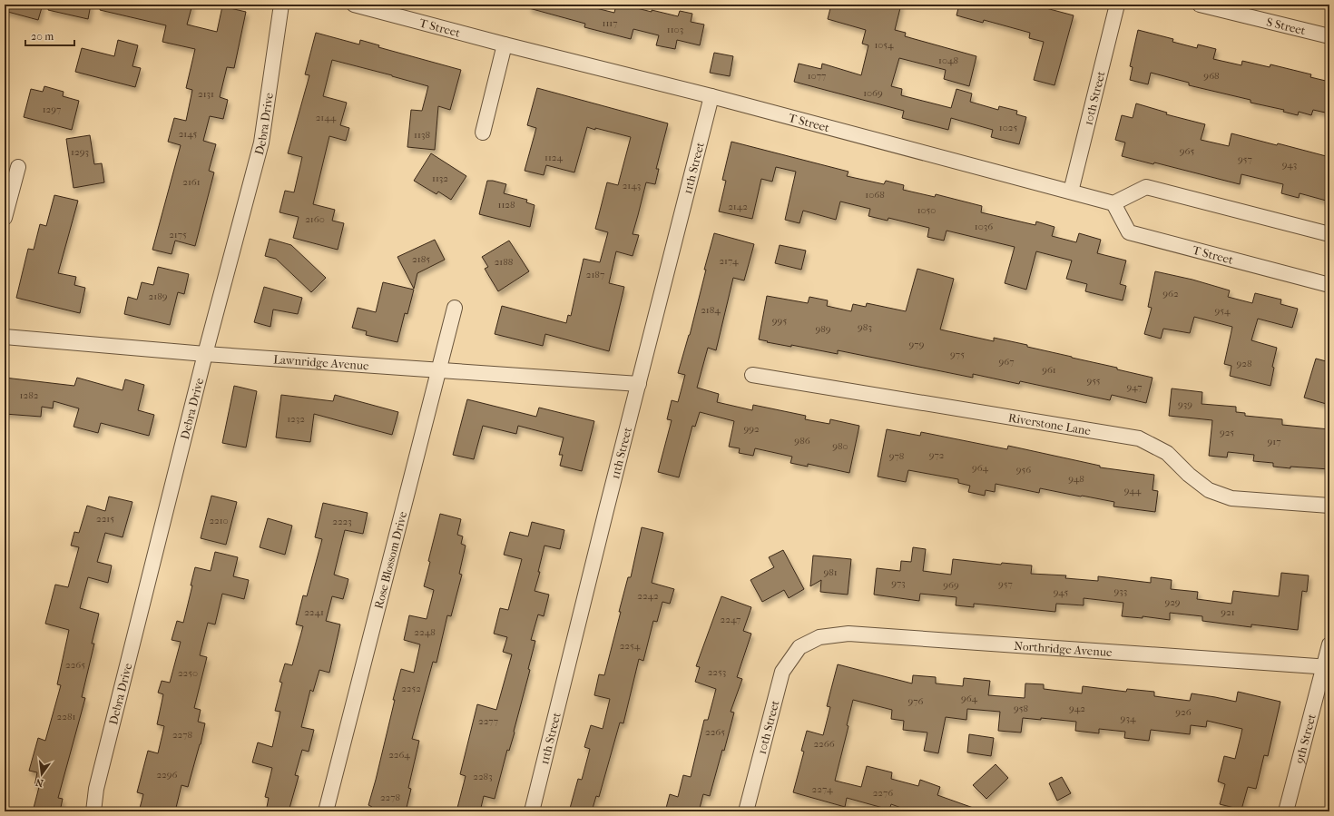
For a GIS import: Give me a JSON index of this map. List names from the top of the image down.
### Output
{
  "streets": {
    "street": [
      "S Street",
      "T Street",
      "10th Street",
      "Debra Drive",
      "11th Street",
      "Lawnridge Avenue",
      "Riverstone Lane",
      "Rose Blossom Drive",
      "Northridge Avenue",
      "9th Street"
    ]
  },
  "crossings": [
    ["T Street", "10th Street"],
    ["T Street", "11th Street"],
    ["10th Street", "Northridge Avenue"],
    ["Debra Drive", "Lawnridge Avenue"],
    ["11th Street", "Lawnridge Avenue"],
    ["Lawnridge Avenue", "Rose Blossom Drive"],
    ["Northridge Avenue", "9th Street"]
  ],
  "house_numbers": [
    "1117",
    "1103",
    "1054",
    "1048",
    "1077",
    "968",
    "1069",
    "2131",
    "1297",
    "2144",
    "1025",
    "2145",
    "1138",
    "965",
    "1293",
    "1124",
    "957",
    "943",
    "1132",
    "2161",
    "2143",
    "1068",
    "1128",
    "2142",
    "1050",
    "2160",
    "1036",
    "2175",
    "2185",
    "2174",
    "2188",
    "2187",
    "962",
    "2189",
    "2184",
    "954",
    "995",
    "983",
    "989",
    "979",
    "975",
    "967",
    "928",
    "961",
    "955",
    "947",
    "1282",
    "939",
    "1232",
    "992",
    "925",
    "986",
    "917",
    "980",
    "972",
    "978",
    "964",
    "956",
    "948",
    "944",
    "2215",
    "2210",
    "2223",
    "981",
    "973",
    "957",
    "969",
    "933",
    "945",
    "2242",
    "929",
    "2241",
    "921",
    "2247",
    "2248",
    "2254",
    "2265",
    "2253",
    "2250",
    "2252",
    "964",
    "976",
    "958",
    "942",
    "926",
    "2281",
    "934",
    "2277",
    "2265",
    "2278",
    "2266",
    "2264",
    "2296",
    "2283",
    "2274",
    "2276",
    "2278"
  ],
  "scale_bar": "20 m",
  "north": "bottom"
}
